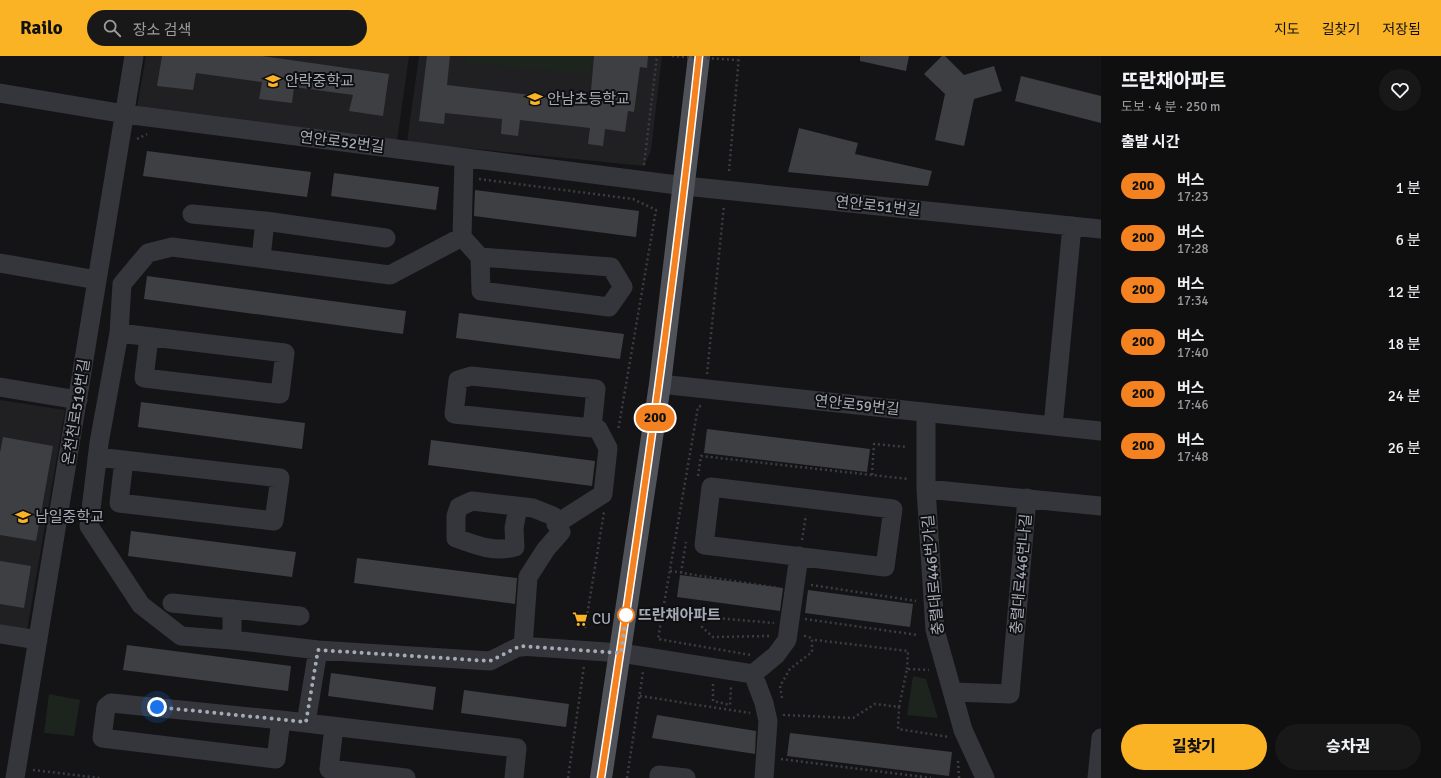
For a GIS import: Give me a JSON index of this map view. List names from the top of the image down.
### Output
{
  "streets": {
    "street": [
      "연안로52번길",
      "연안로51번길",
      "연안로59번길",
      "온천천로519번길",
      "충렬대로446번나길",
      "충렬대로446번가길"
    ]
  },
  "crossings": [
    ["연안로52번길", "연안로51번길"],
    ["연안로52번길", "온천천로519번길"],
    ["연안로59번길", "충렬대로446번가길"],
    ["충렬대로446번나길", "충렬대로446번가길"]
  ],
  "places": {
    "school or university": ["안락중학교", "안남초등학교", "남일중학교"],
    "other": ["뜨란채아파트"],
    "supermarket": ["CU"]
  },
  "lines": ["bus line 200"],
  "page": {
    "header": "Railo",
    "search": "장소 검색",
    "nav": ["지도", "길찾기", "저장됨"],
    "on_map": "200",
    "heading": [
      ["뜨란채아파트", "도보 · 4 분 · 250 m"],
      "출발 시간"
    ],
    "list": [
      {
        "mark": "200",
        "name": "버스",
        "note": "17:23",
        "value": "1 분"
      },
      {
        "mark": "200",
        "name": "버스",
        "note": "17:28",
        "value": "6 분"
      },
      {
        "mark": "200",
        "name": "버스",
        "note": "17:34",
        "value": "12 분"
      },
      {
        "mark": "200",
        "name": "버스",
        "note": "17:40",
        "value": "18 분"
      },
      {
        "mark": "200",
        "name": "버스",
        "note": "17:46",
        "value": "24 분"
      },
      {
        "mark": "200",
        "name": "버스",
        "note": "17:48",
        "value": "26 분"
      }
    ],
    "buttons": ["길찾기", "승차권"]
  }
}
